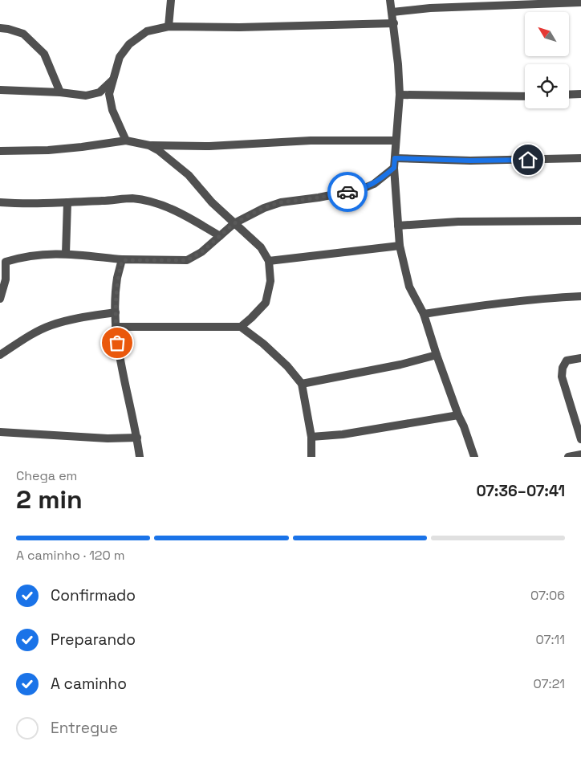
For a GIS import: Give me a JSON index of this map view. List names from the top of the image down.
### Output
{
  "north": "top left",
  "page": {
    "heading": ["2 min", "Chega em", "07:36–07:41"],
    "bar": "A caminho · 120 m",
    "list": [
      ["Confirmado", "07:06"],
      ["Preparando", "07:11"],
      ["A caminho", "07:21"],
      "Entregue"
    ]
  }
}
